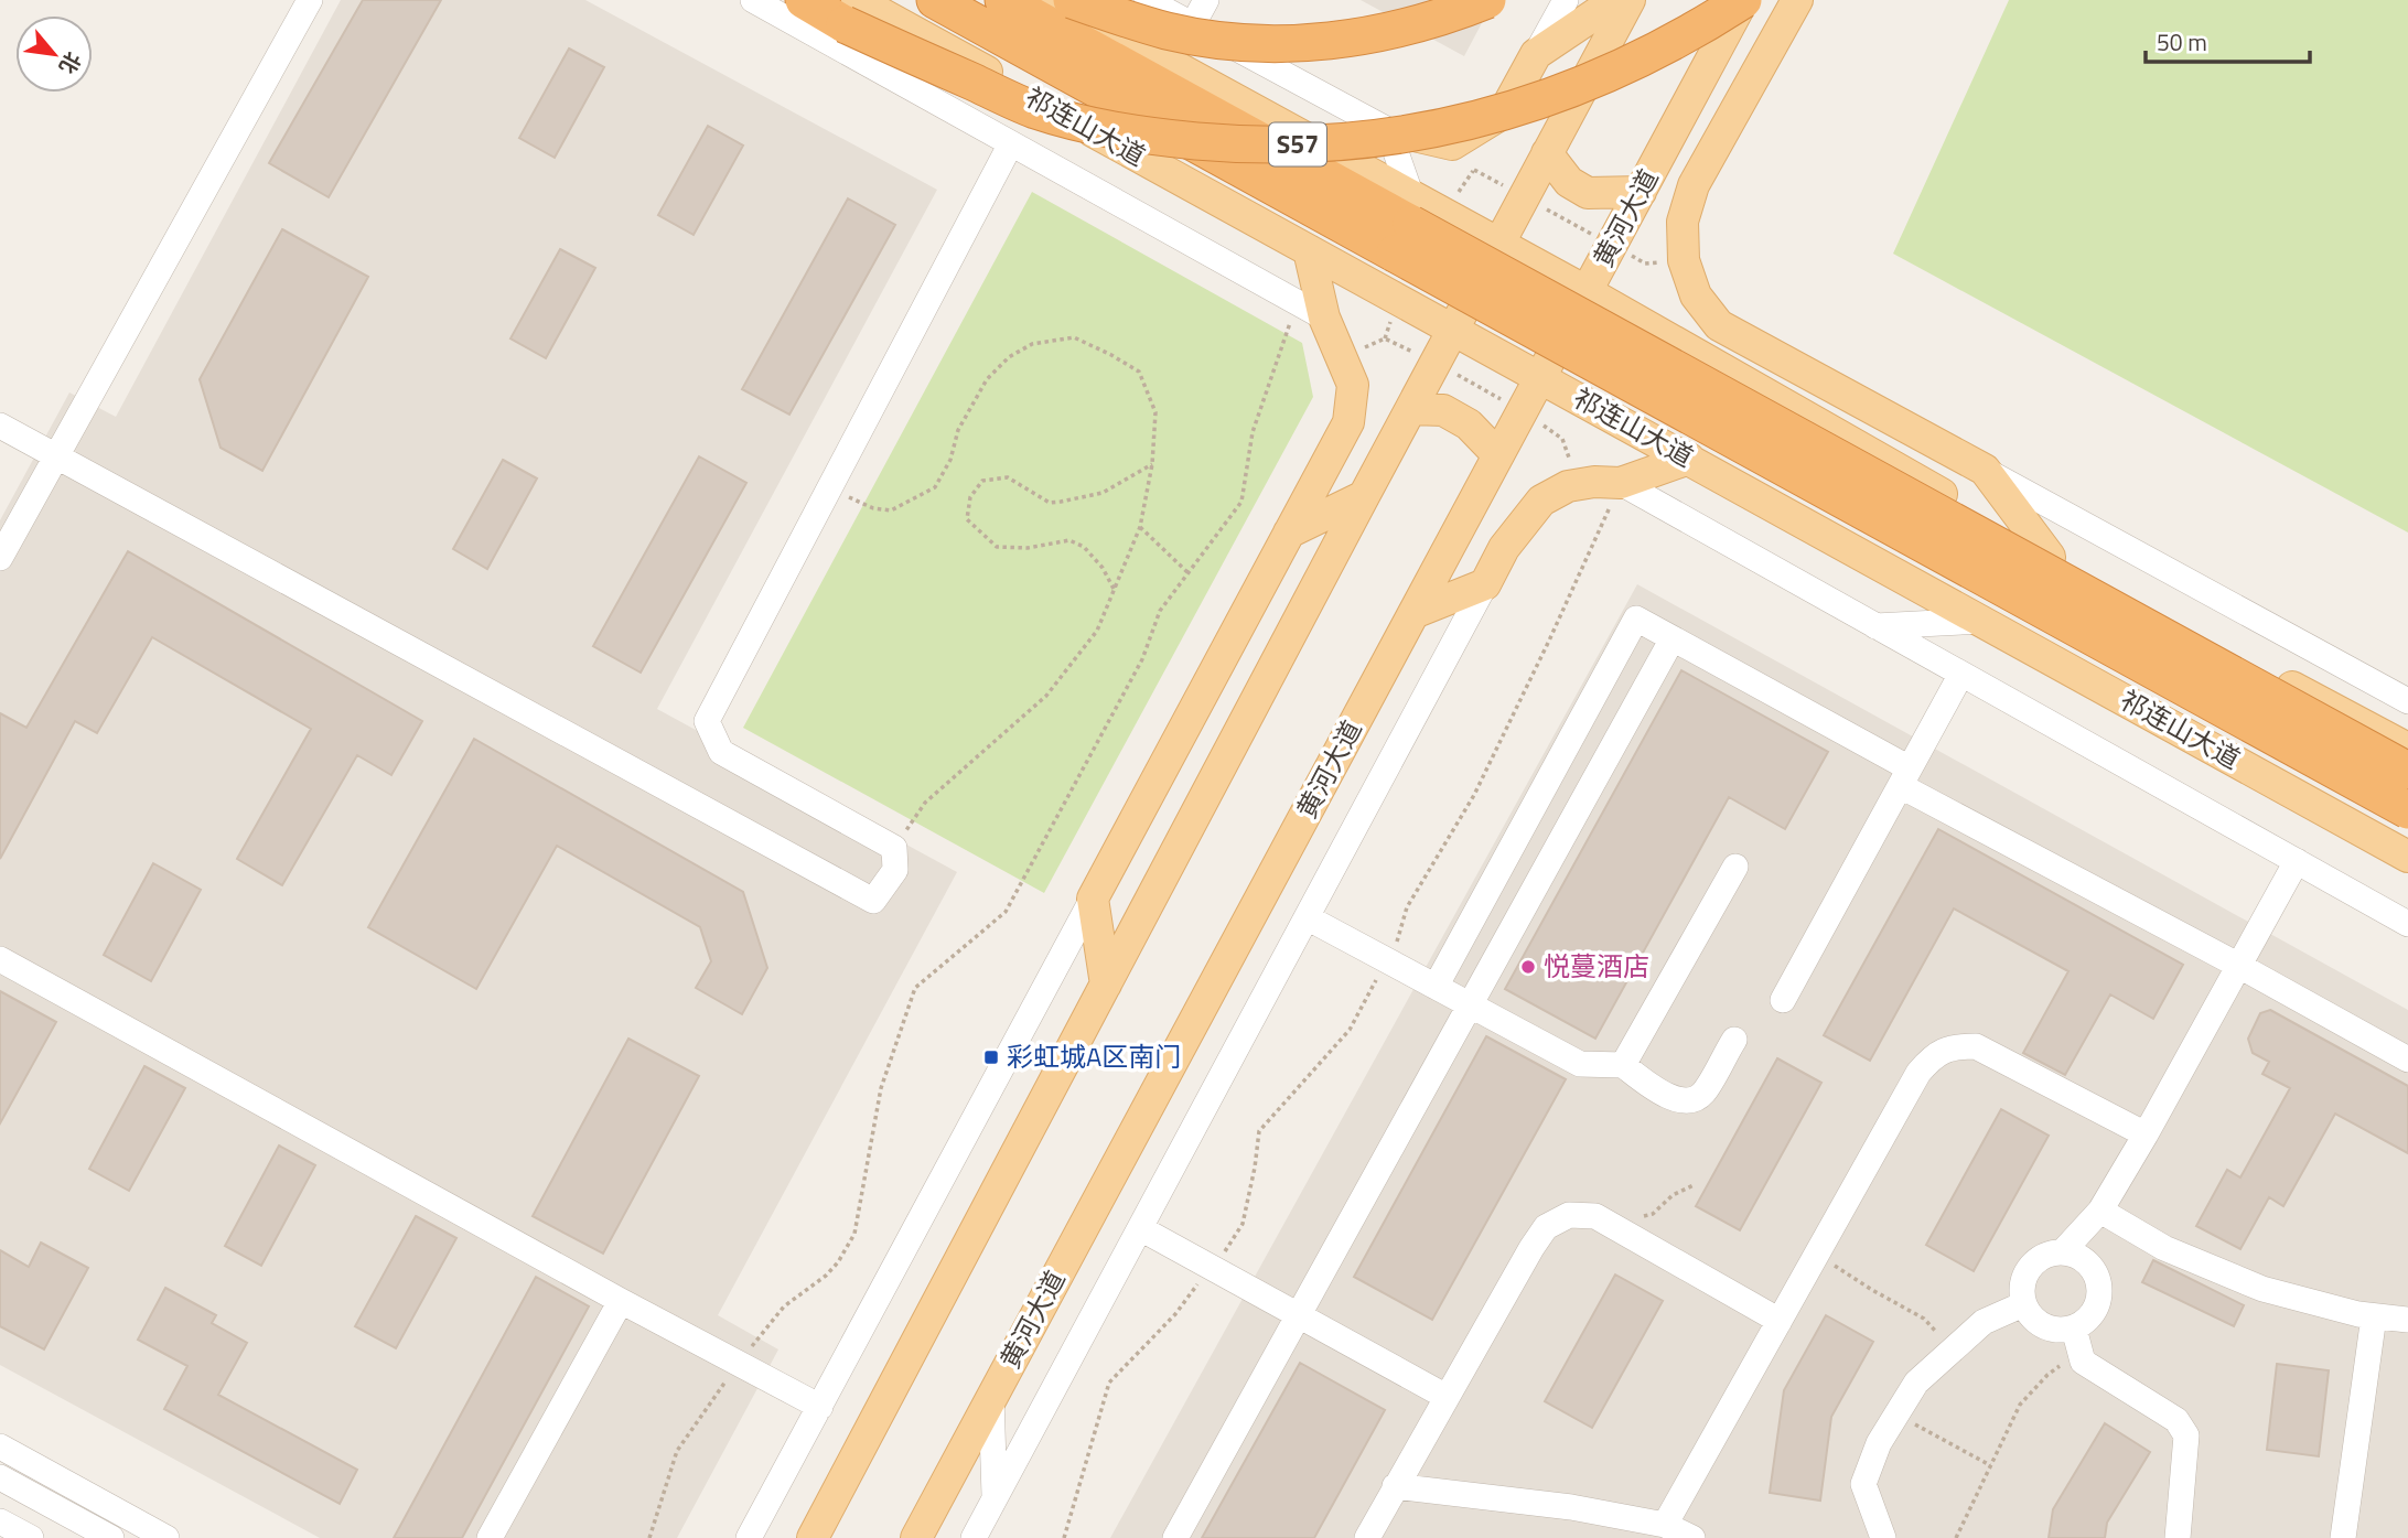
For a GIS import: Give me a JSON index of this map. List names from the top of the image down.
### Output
{
  "streets": {
    "highway": ["S57"],
    "main road": ["祁连山大道", "黄河大道"]
  },
  "crossings": [
    ["祁连山大道", "黄河大道"],
    ["S57", "黄河大道"]
  ],
  "places": {
    "other": ["悦蔓酒店"],
    "transit": ["彩虹城A区南门"]
  },
  "scale_bar": "50 m",
  "north": "bottom right"
}
